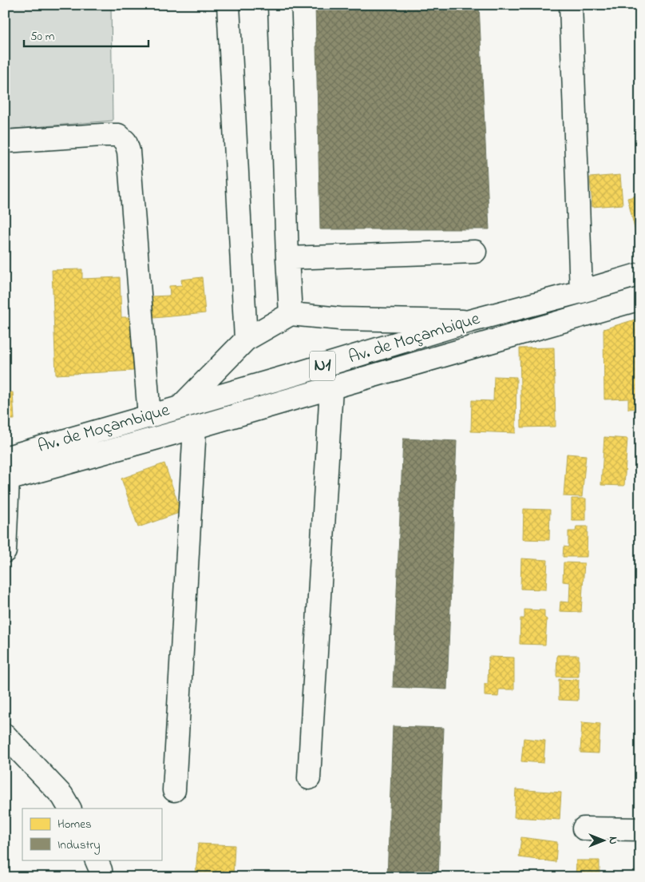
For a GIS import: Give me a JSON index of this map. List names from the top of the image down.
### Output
{
  "streets": {
    "main road": ["Av. de Moçambique", "N1"]
  },
  "legend": ["Homes", "Industry"],
  "scale_bar": "50 m",
  "north": "right"
}
